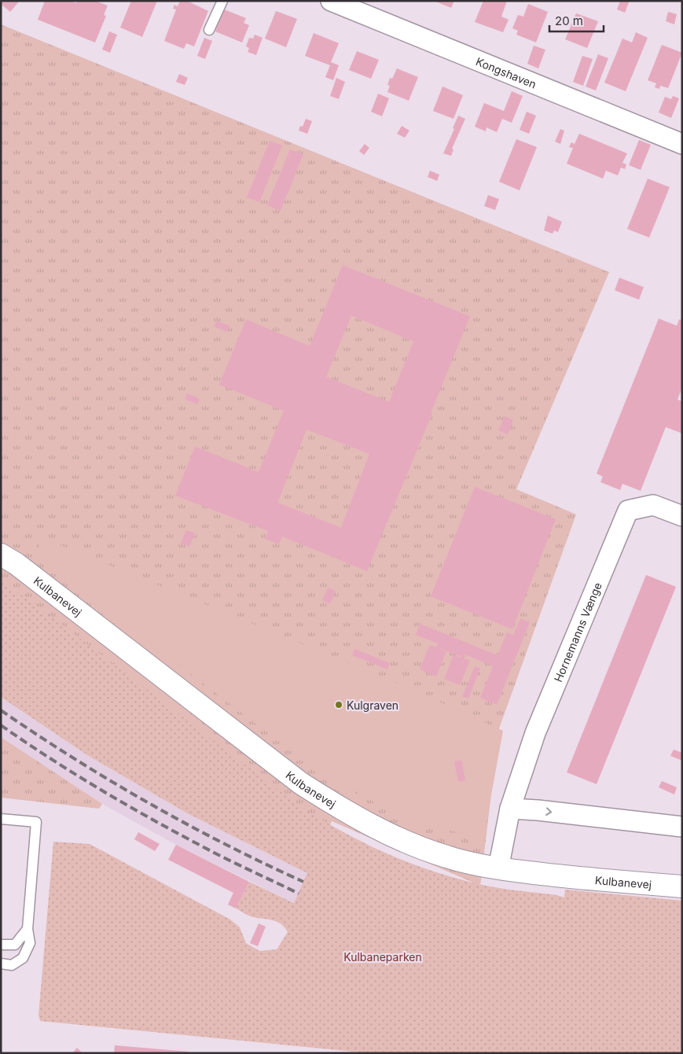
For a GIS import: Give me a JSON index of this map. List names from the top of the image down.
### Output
{
  "streets": {
    "street": ["Kongshaven", "Kulbanevej", "Hornemanns Vænge"]
  },
  "crossings": [
    ["Kulbanevej", "Hornemanns Vænge"]
  ],
  "parks": ["Kulbaneparken"],
  "places": ["Kulgraven"],
  "scale_bar": "20 m"
}
